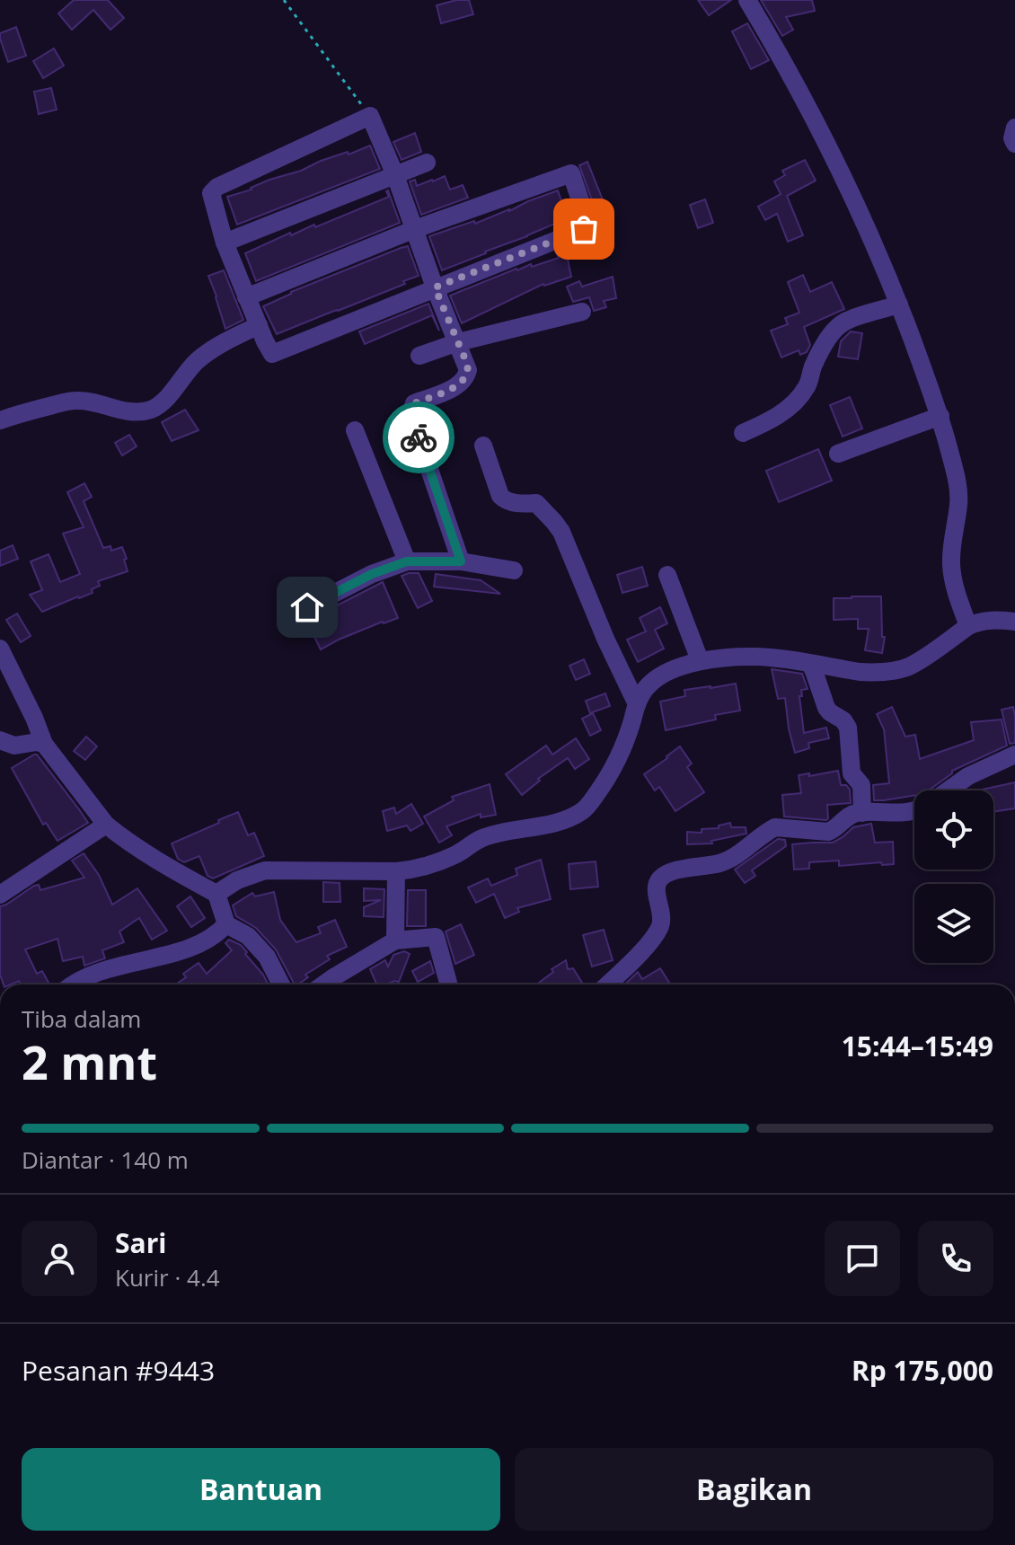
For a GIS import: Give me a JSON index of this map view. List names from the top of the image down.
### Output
{
  "page": {
    "heading": ["2 mnt", "Tiba dalam", "15:44–15:49"],
    "panel": [
      "Sari",
      "Kurir · 4.4",
      "Pesanan #9443",
      "Rp 175,000"
    ],
    "bar": "Diantar · 140 m",
    "buttons": ["Bantuan", "Bagikan"]
  }
}
